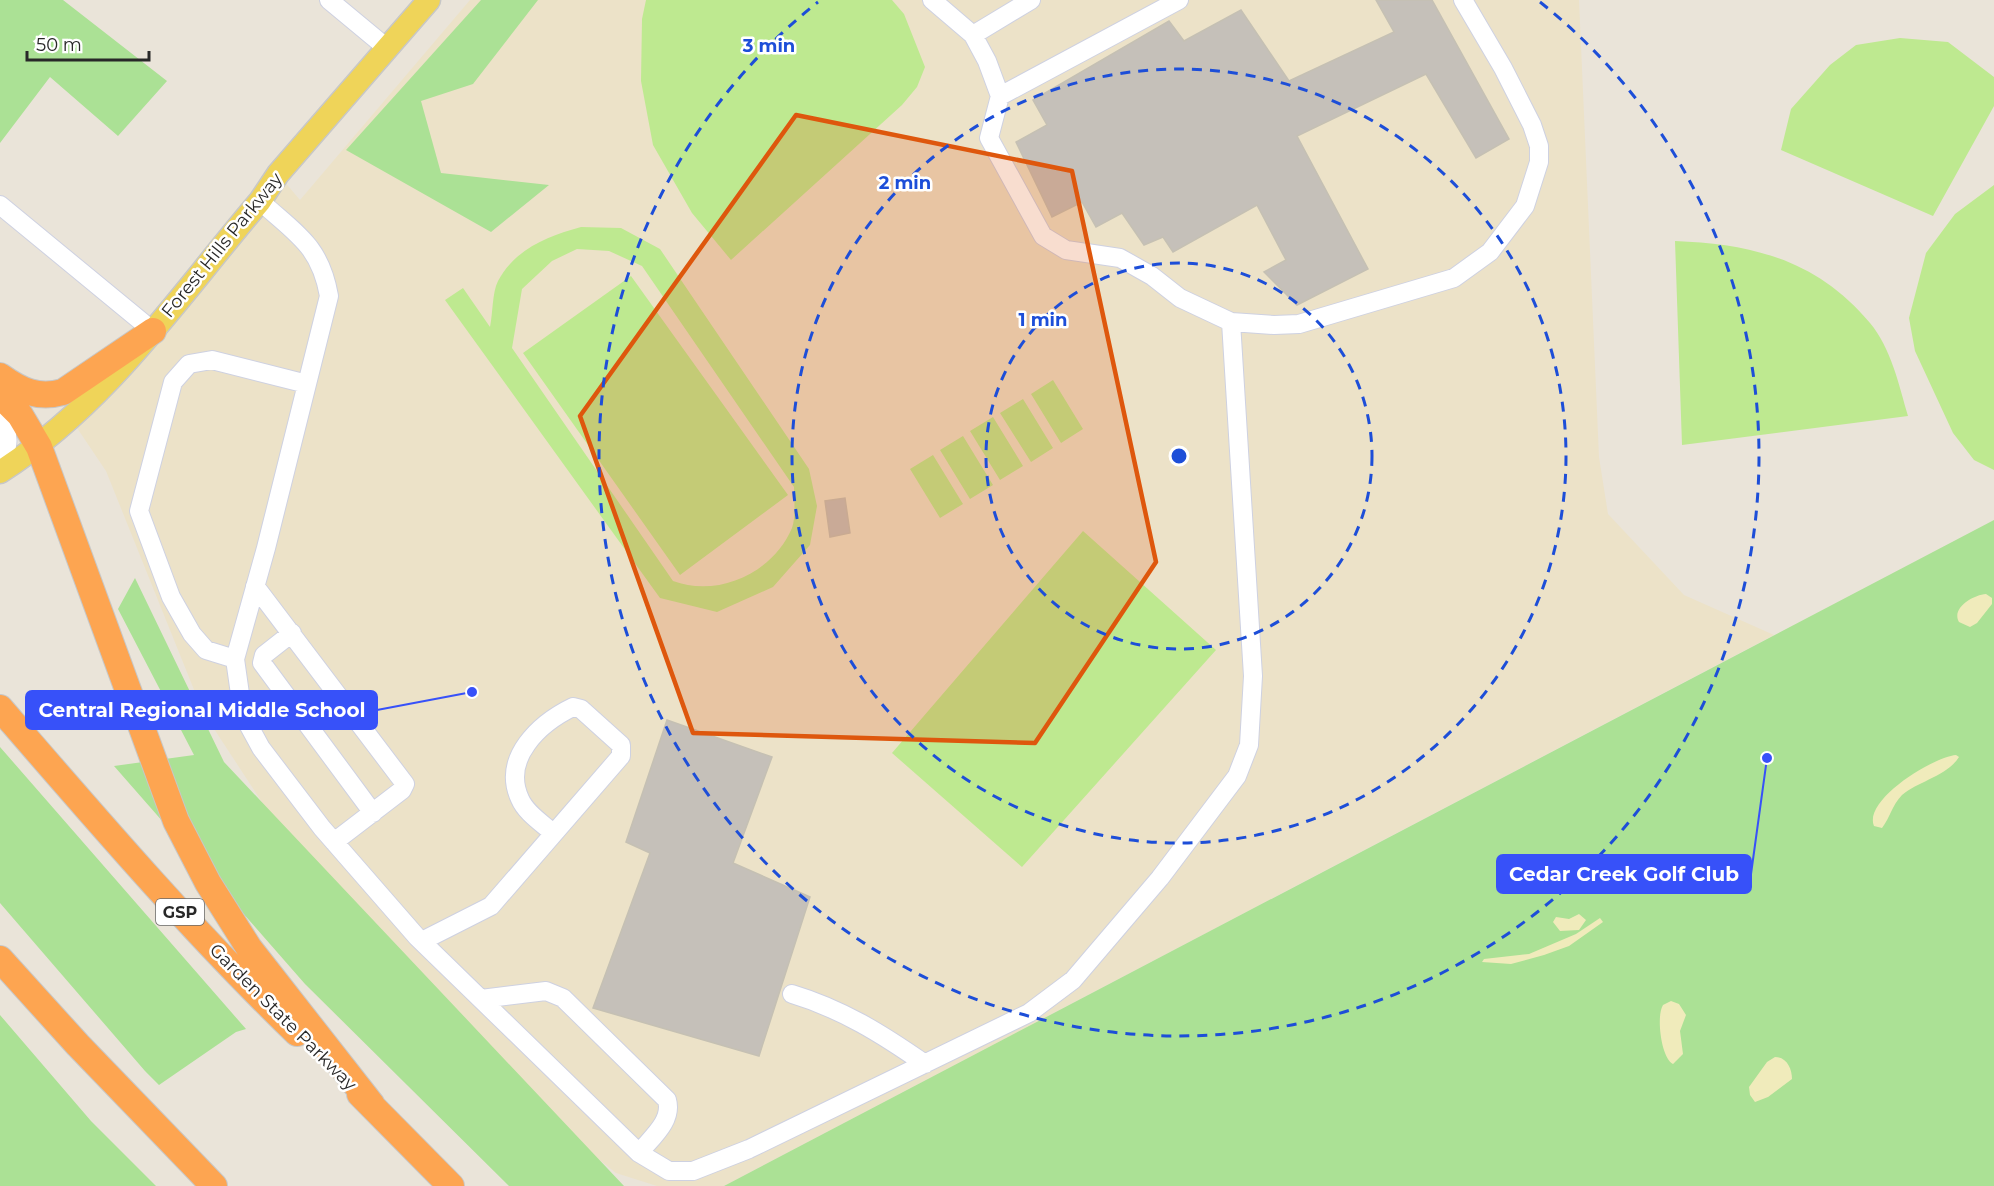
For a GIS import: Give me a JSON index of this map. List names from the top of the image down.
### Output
{
  "streets": {
    "highway": ["GSP", "Garden State Parkway"],
    "main road": ["Forest Hills Parkway"]
  },
  "places": ["Central Regional Middle School", "Cedar Creek Golf Club"],
  "scale_bar": "50 m",
  "rings": ["3 min", "2 min", "1 min"]
}
